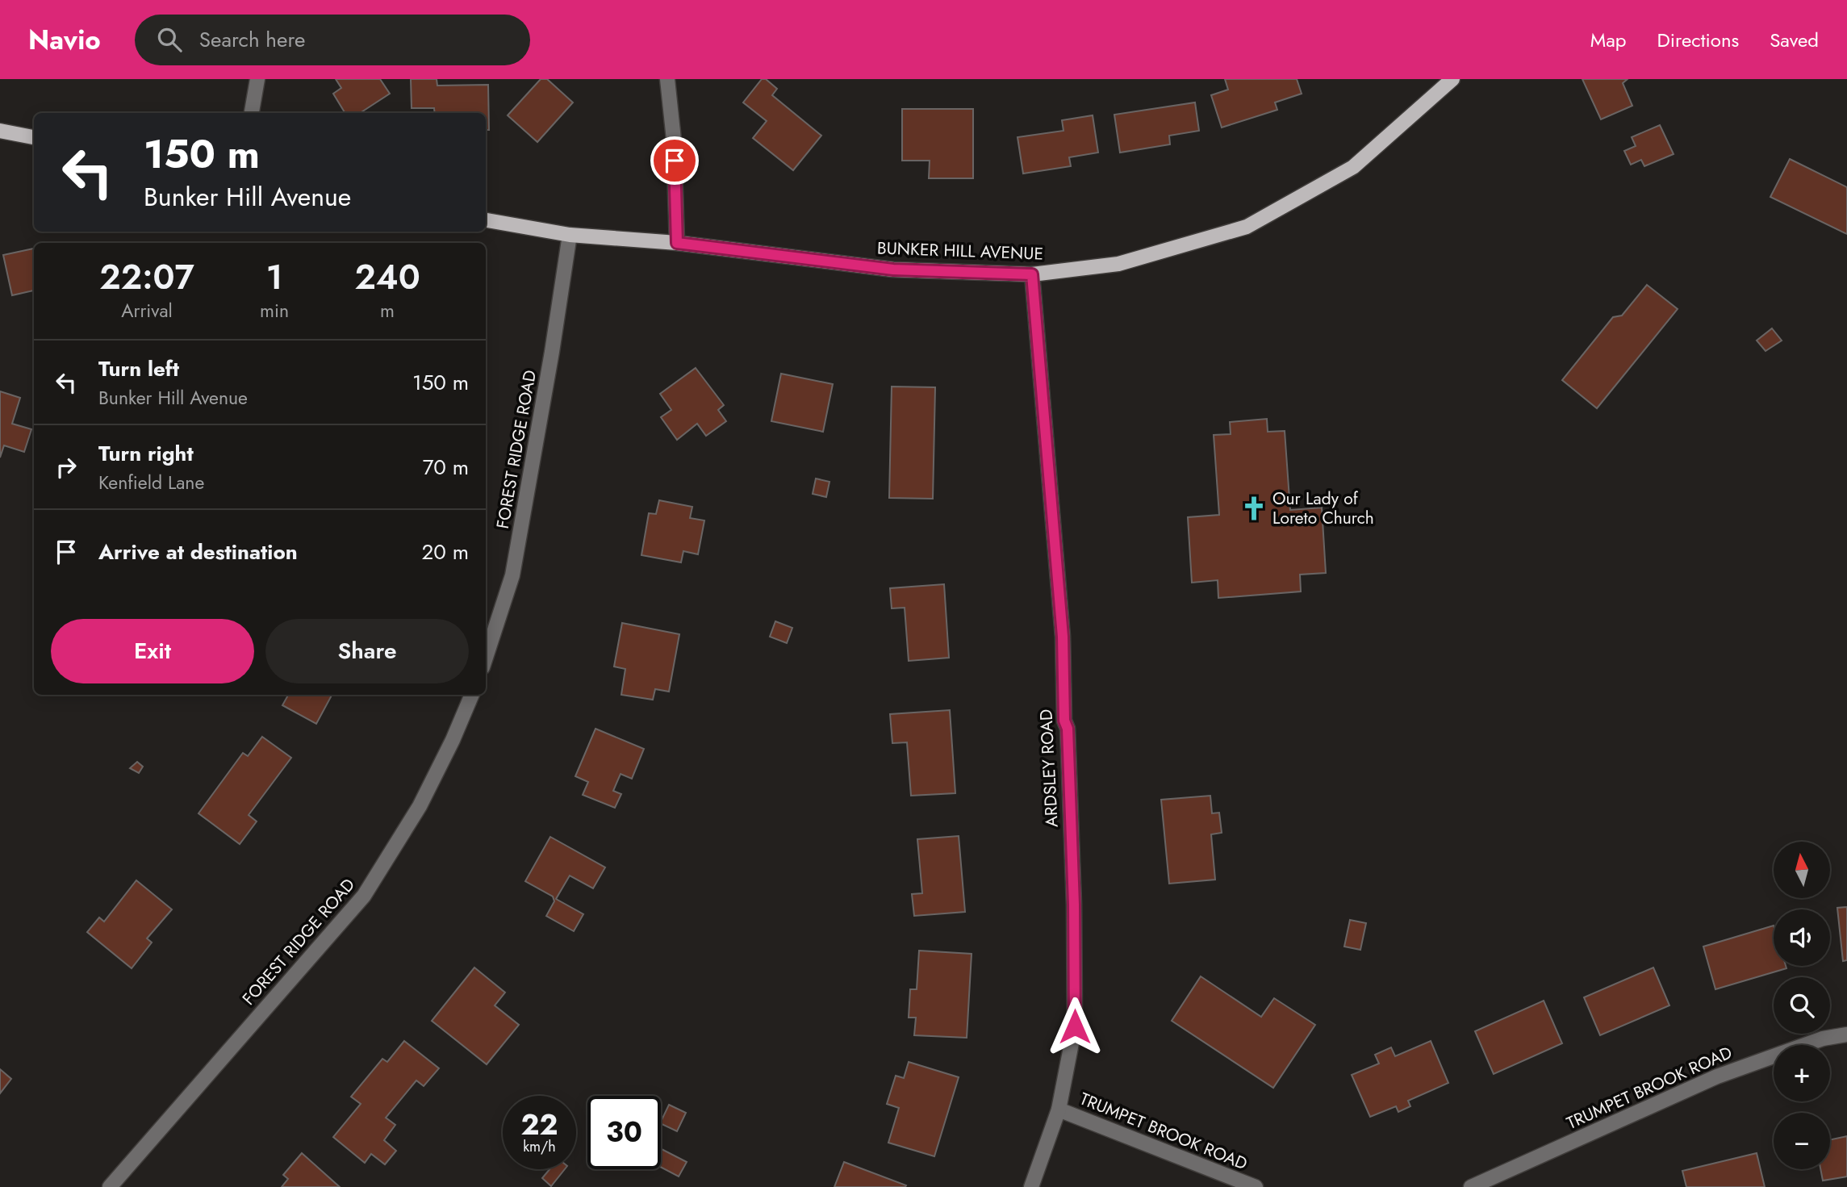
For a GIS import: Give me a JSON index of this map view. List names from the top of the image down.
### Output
{
  "streets": {
    "main road": ["BUNKER HILL AVENUE"],
    "street": ["FOREST RIDGE ROAD", "ARDSLEY ROAD", "TRUMPET BROOK ROAD"]
  },
  "crossings": [
    ["BUNKER HILL AVENUE", "FOREST RIDGE ROAD"],
    ["BUNKER HILL AVENUE", "ARDSLEY ROAD"],
    ["ARDSLEY ROAD", "TRUMPET BROOK ROAD"]
  ],
  "places": {
    "church": ["Our Lady of Loreto Church"]
  },
  "north": "top",
  "page": {
    "header": "Navio",
    "search": "Search here",
    "nav": ["Map", "Directions", "Saved"],
    "turn": ["150 m", "Bunker Hill Avenue"],
    "eta": [
      "22:07",
      "Arrival",
      "1",
      "min",
      "240",
      "m"
    ],
    "list": [
      {
        "name": "Turn left",
        "note": "Bunker Hill Avenue",
        "value": "150 m"
      },
      {
        "name": "Turn right",
        "note": "Kenfield Lane",
        "value": "70 m"
      },
      {
        "name": "Arrive at destination",
        "value": "20 m"
      }
    ],
    "buttons": ["Exit", "Share"],
    "map_buttons": ["+", "−"],
    "speed": "22 km/h",
    "limit": "30"
  }
}
